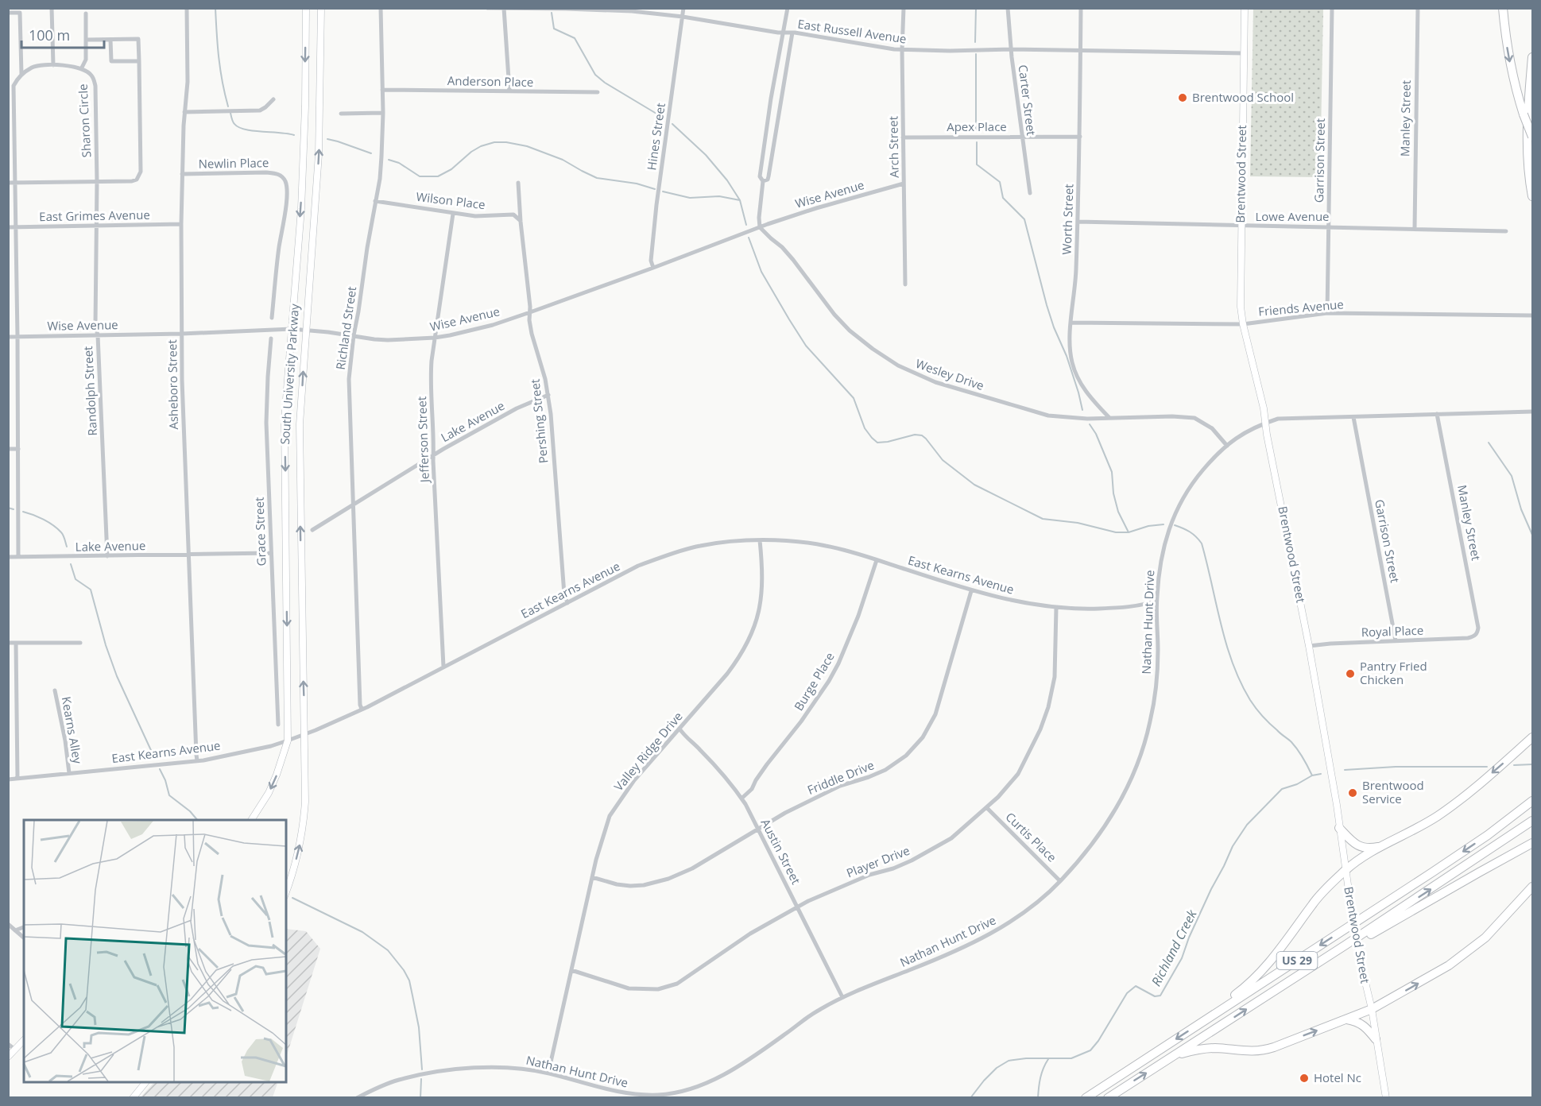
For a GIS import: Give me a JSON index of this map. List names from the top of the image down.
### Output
{
  "streets": {
    "highway": ["US 29"],
    "main road": ["Brentwood Street", "South University Parkway"],
    "street": [
      "East Russell Avenue",
      "Anderson Place",
      "Carter Street",
      "Manley Street",
      "Sharon Circle",
      "Apex Place",
      "Hines Street",
      "Arch Street",
      "Garrison Street",
      "Newlin Place",
      "Wise Avenue",
      "Wilson Place",
      "East Grimes Avenue",
      "Lowe Avenue",
      "Worth Street",
      "Friends Avenue",
      "Richland Street",
      "Wesley Drive",
      "Asheboro Street",
      "Randolph Street",
      "Pershing Street",
      "Lake Avenue",
      "Jefferson Street",
      "Grace Street",
      "East Kearns Avenue",
      "Nathan Hunt Drive",
      "Royal Place",
      "Burge Place",
      "Kearns Alley",
      "Valley Ridge Drive",
      "Friddle Drive",
      "Curtis Place",
      "Austin Street",
      "Player Drive"
    ]
  },
  "crossings": [
    ["East Russell Avenue", "Carter Street"],
    ["East Russell Avenue", "Hines Street"],
    ["East Russell Avenue", "Arch Street"],
    ["East Russell Avenue", "Brentwood Street"],
    ["East Russell Avenue", "Worth Street"],
    ["Anderson Place", "Richland Street"],
    ["Carter Street", "Apex Place"],
    ["Manley Street", "Lowe Avenue"],
    ["Manley Street", "Nathan Hunt Drive"],
    ["Manley Street", "Royal Place"],
    ["Sharon Circle", "East Grimes Avenue"],
    ["Sharon Circle", "Randolph Street"],
    ["Apex Place", "Arch Street"],
    ["Apex Place", "Worth Street"],
    ["Hines Street", "Wise Avenue"],
    ["Arch Street", "Wise Avenue"],
    ["Garrison Street", "Lowe Avenue"],
    ["Garrison Street", "Friends Avenue"],
    ["Garrison Street", "Nathan Hunt Drive"],
    ["Garrison Street", "Royal Place"],
    ["Newlin Place", "Asheboro Street"],
    ["Brentwood Street", "Lowe Avenue"],
    ["Brentwood Street", "Friends Avenue"],
    ["Brentwood Street", "Nathan Hunt Drive"],
    ["Brentwood Street", "Royal Place"],
    ["Wise Avenue", "Richland Street"],
    ["Wise Avenue", "South University Parkway"],
    ["Wise Avenue", "Wesley Drive"],
    ["Wise Avenue", "Asheboro Street"],
    ["Wise Avenue", "Randolph Street"],
    ["Wise Avenue", "Pershing Street"],
    ["Wise Avenue", "Jefferson Street"],
    ["Wilson Place", "Richland Street"],
    ["Wilson Place", "Pershing Street"],
    ["Wilson Place", "Jefferson Street"],
    ["East Grimes Avenue", "Asheboro Street"],
    ["East Grimes Avenue", "Randolph Street"],
    ["Lowe Avenue", "Worth Street"],
    ["Worth Street", "Friends Avenue"],
    ["Worth Street", "Wesley Drive"],
    ["Richland Street", "Lake Avenue"],
    ["Richland Street", "East Kearns Avenue"],
    ["South University Parkway", "East Kearns Avenue"],
    ["Wesley Drive", "Nathan Hunt Drive"],
    ["Asheboro Street", "Lake Avenue"],
    ["Asheboro Street", "East Kearns Avenue"],
    ["Randolph Street", "Lake Avenue"],
    ["Pershing Street", "Lake Avenue"],
    ["Pershing Street", "East Kearns Avenue"],
    ["Lake Avenue", "Jefferson Street"],
    ["Lake Avenue", "Grace Street"],
    ["Jefferson Street", "East Kearns Avenue"],
    ["East Kearns Avenue", "Nathan Hunt Drive"],
    ["East Kearns Avenue", "Burge Place"],
    ["East Kearns Avenue", "Kearns Alley"],
    ["East Kearns Avenue", "Valley Ridge Drive"],
    ["East Kearns Avenue", "Friddle Drive"],
    ["East Kearns Avenue", "Player Drive"],
    ["Nathan Hunt Drive", "Valley Ridge Drive"],
    ["Nathan Hunt Drive", "Curtis Place"],
    ["Nathan Hunt Drive", "Austin Street"],
    ["Burge Place", "Austin Street"],
    ["Valley Ridge Drive", "Friddle Drive"],
    ["Valley Ridge Drive", "Austin Street"],
    ["Valley Ridge Drive", "Player Drive"],
    ["Friddle Drive", "Austin Street"],
    ["Curtis Place", "Player Drive"],
    ["Austin Street", "Player Drive"]
  ],
  "water": ["Richland Creek"],
  "places": [
    "Brentwood School",
    "Pantry Fried Chicken",
    "Brentwood Service",
    "Hotel Nc"
  ],
  "scale_bar": "100 m"
}
